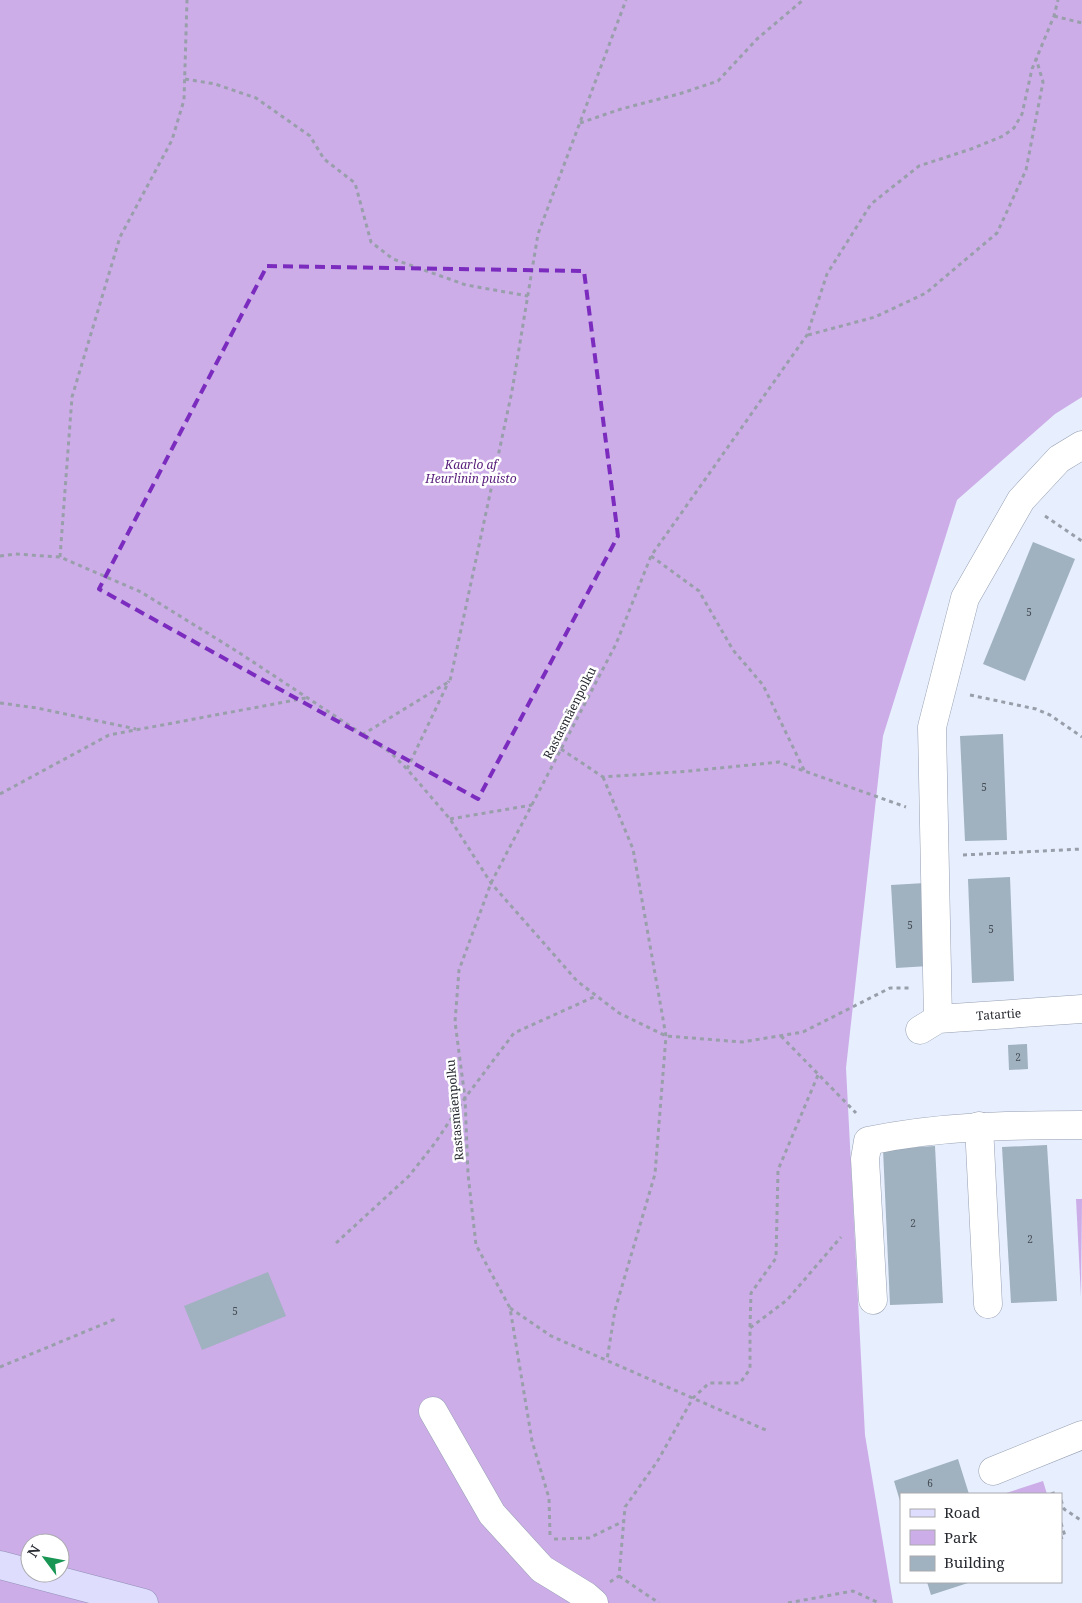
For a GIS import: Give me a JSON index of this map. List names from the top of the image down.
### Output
{
  "streets": {
    "street": ["Tatartie"],
    "path": ["Rastasmäenpolku"]
  },
  "parks": ["Kaarlo af Heurlinin puisto"],
  "house_numbers": [
    "5",
    "5",
    "5",
    "5",
    "2",
    "2",
    "2",
    "5",
    "6"
  ],
  "legend": ["Road", "Park", "Building"],
  "north": "top left"
}
